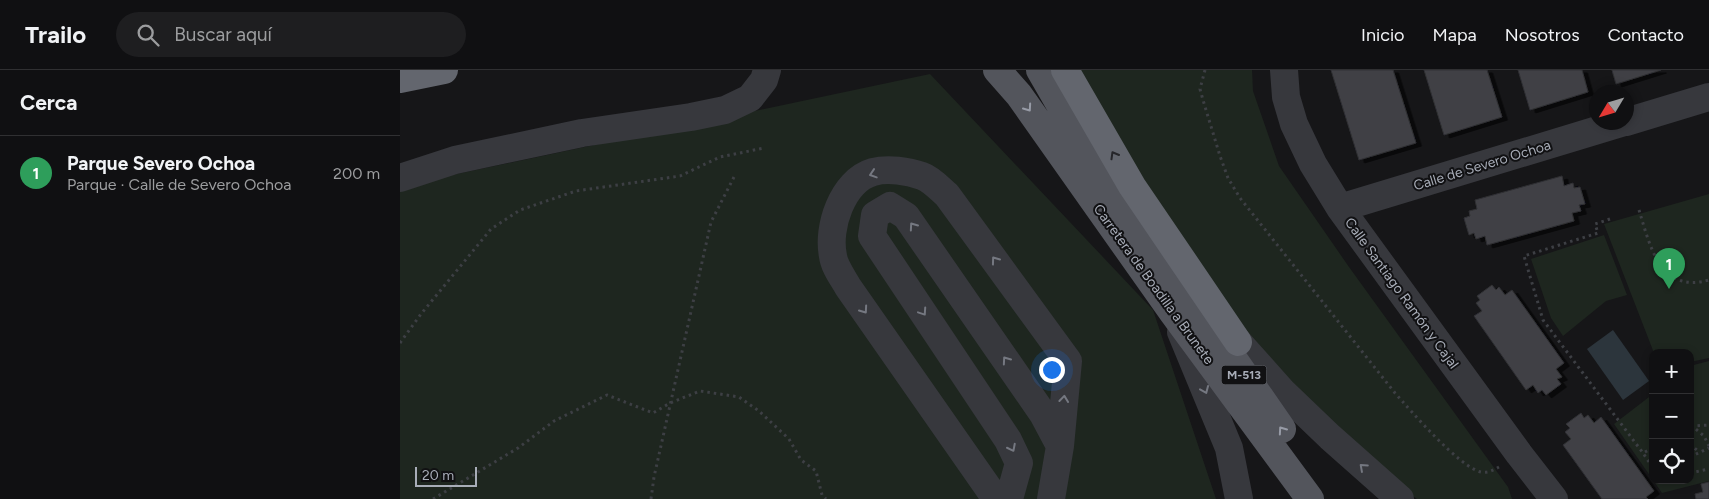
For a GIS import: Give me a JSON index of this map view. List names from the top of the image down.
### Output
{
  "streets": {
    "main road": ["Carretera de Boadilla a Brunete", "M-513"],
    "street": ["Calle de Severo Ochoa", "Calle Santiago Ramón y Cajal"]
  },
  "crossings": [
    ["Calle de Severo Ochoa", "Calle Santiago Ramón y Cajal"]
  ],
  "scale_bar": "20 m",
  "north": "bottom left",
  "page": {
    "header": "Trailo",
    "search": "Buscar aquí",
    "nav": [
      "Inicio",
      "Mapa",
      "Nosotros",
      "Contacto"
    ],
    "heading": "Cerca",
    "list": [
      {
        "mark": "1",
        "name": "Parque Severo Ochoa",
        "note": "Parque · Calle de Severo Ochoa",
        "value": "200 m"
      }
    ],
    "pins": "1",
    "map_buttons": ["+", "−"],
    "scale": "20 m"
  }
}
